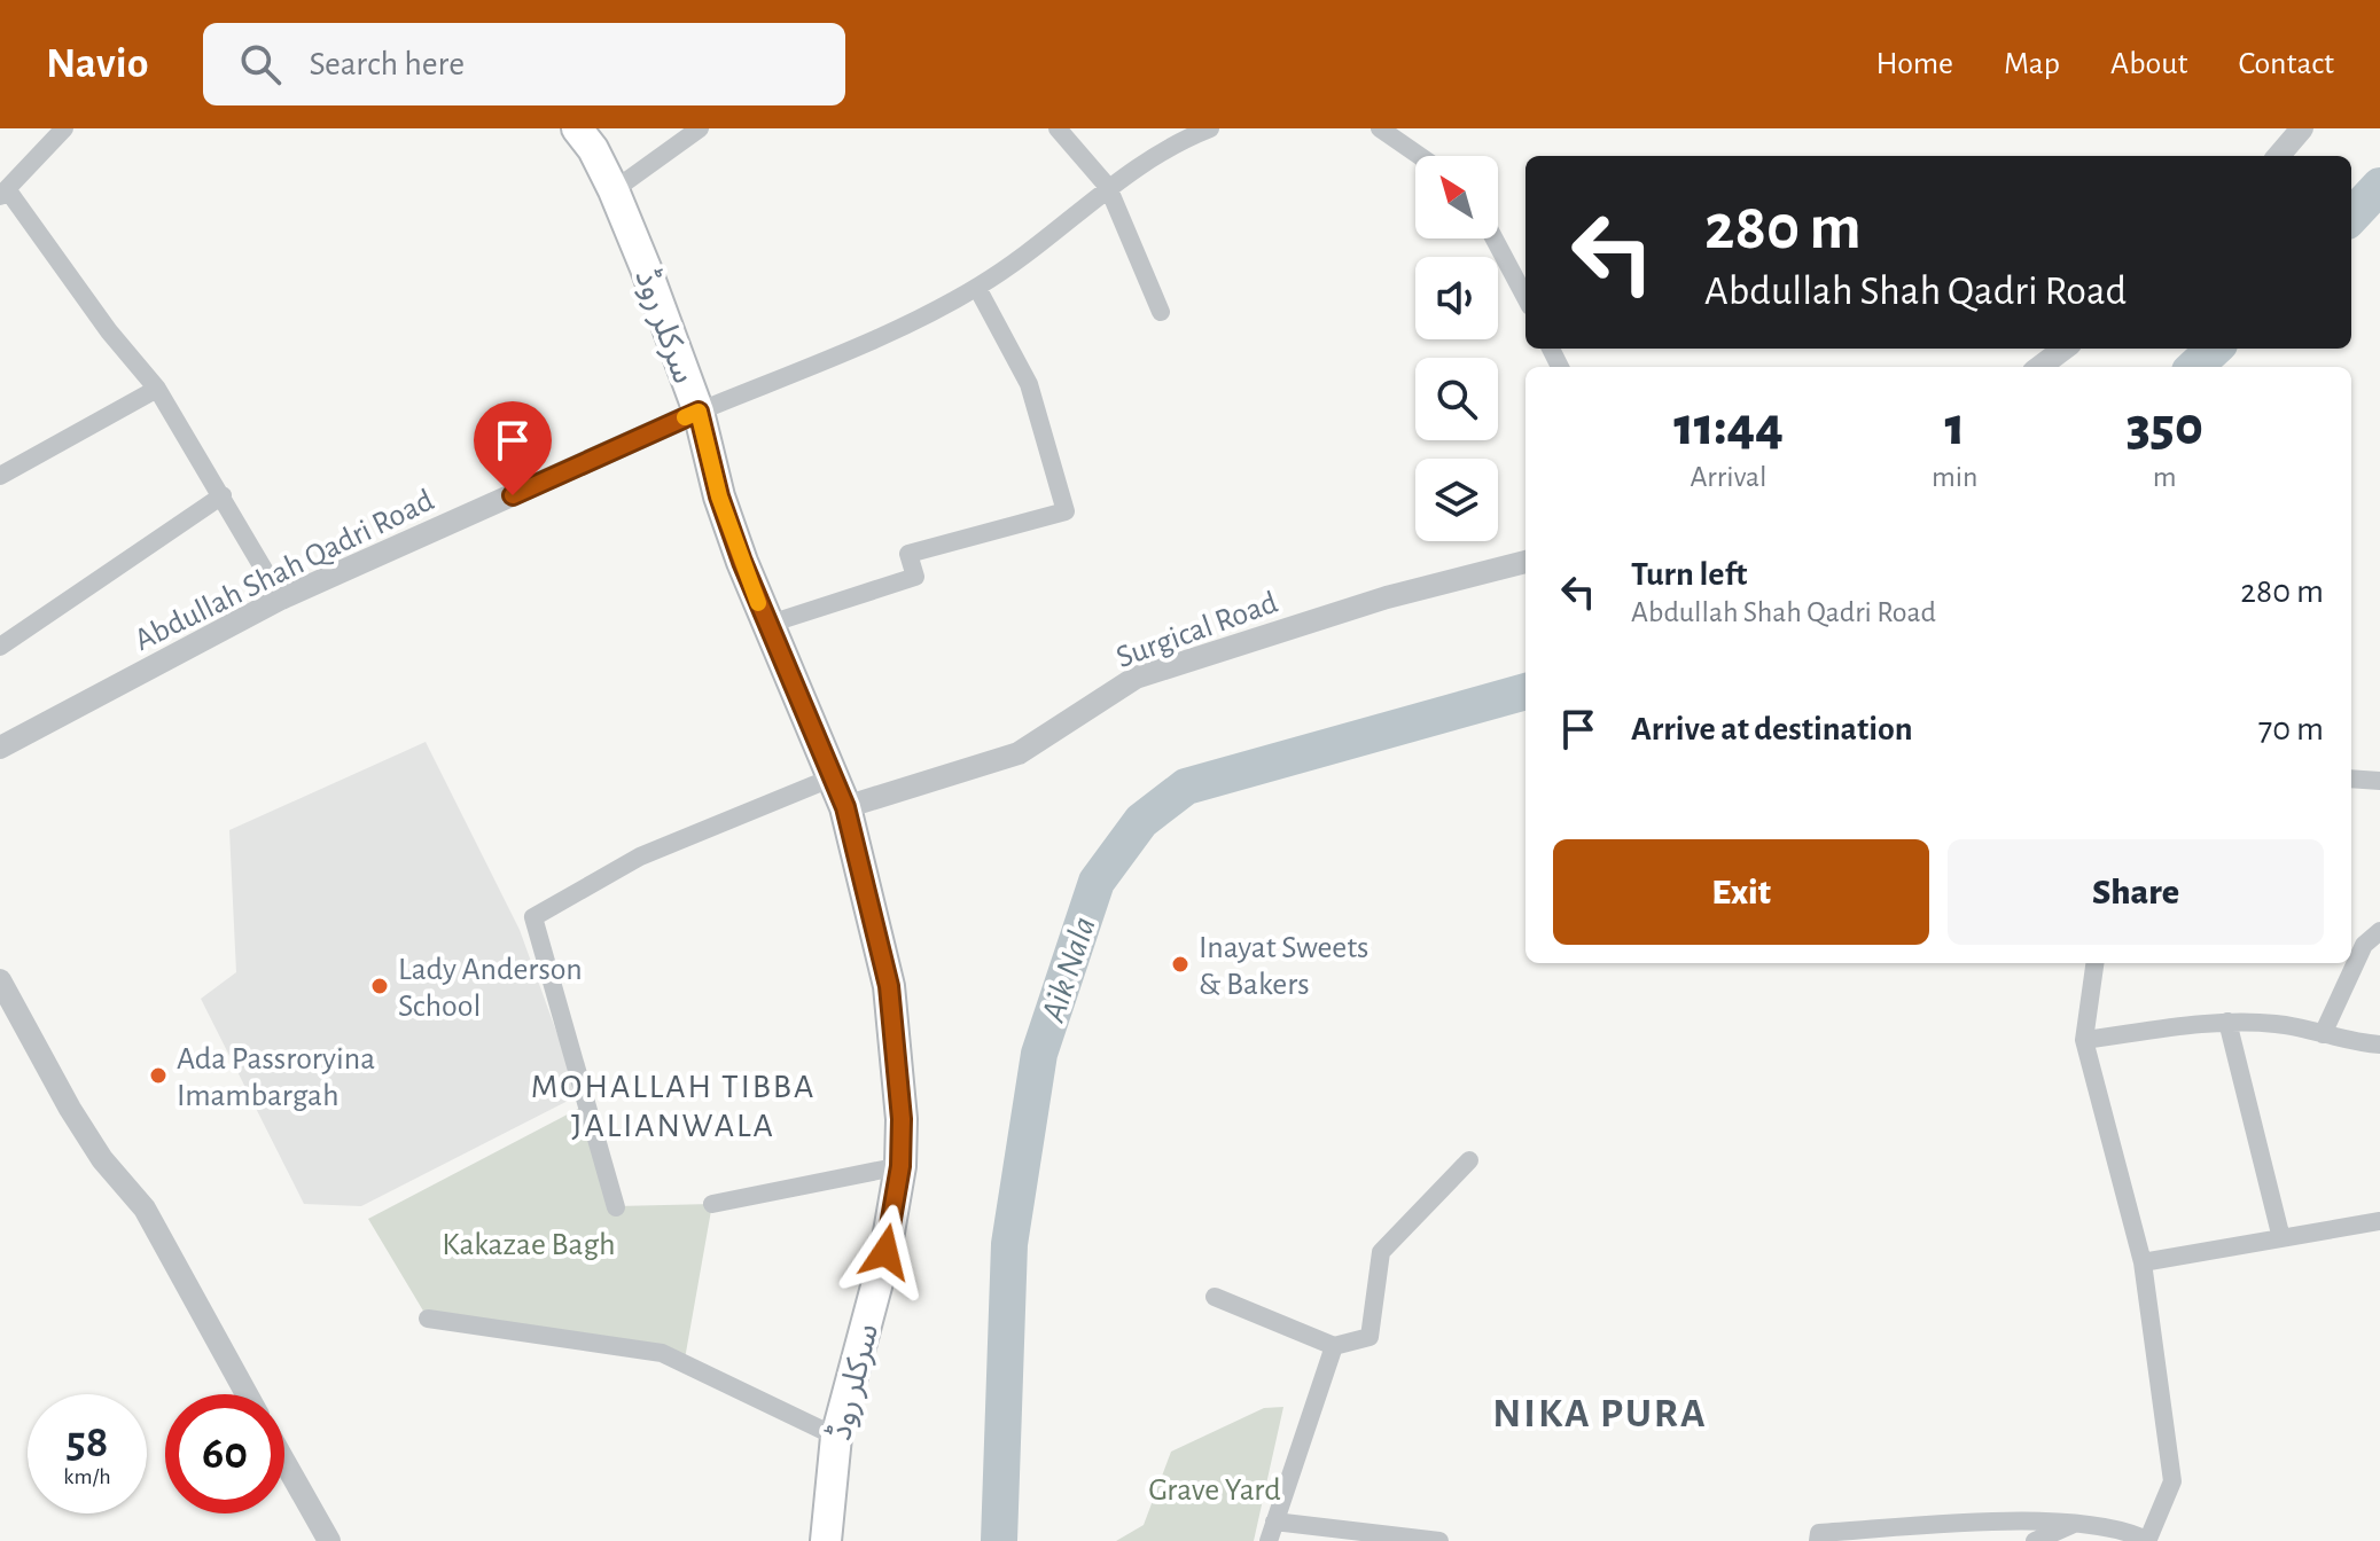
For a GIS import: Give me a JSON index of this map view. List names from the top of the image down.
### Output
{
  "streets": {
    "main road": ["سرکلر روڈ"],
    "street": ["Abdullah Shah Qadri Road", "Surgical Road"]
  },
  "crossings": [
    ["سرکلر روڈ", "Abdullah Shah Qadri Road"],
    ["سرکلر روڈ", "Surgical Road"]
  ],
  "districts": ["MOHALLAH TIBBA JALIANWALA", "NIKA PURA"],
  "water": ["Aik Nala"],
  "parks": ["Kakazae Bagh", "Grave Yard"],
  "places": ["Inayat Sweets & Bakers", "Lady Anderson School", "Ada Passroryina Imambargah"],
  "north": "top left",
  "page": {
    "header": "Navio",
    "search": "Search here",
    "nav": [
      "Home",
      "Map",
      "About",
      "Contact"
    ],
    "turn": ["280 m", "Abdullah Shah Qadri Road"],
    "eta": [
      "11:44",
      "Arrival",
      "1",
      "min",
      "350",
      "m"
    ],
    "list": [
      {
        "name": "Turn left",
        "note": "Abdullah Shah Qadri Road",
        "value": "280 m"
      },
      {
        "name": "Arrive at destination",
        "value": "70 m"
      }
    ],
    "buttons": ["Exit", "Share"],
    "speed": "58 km/h",
    "limit": "60"
  }
}
